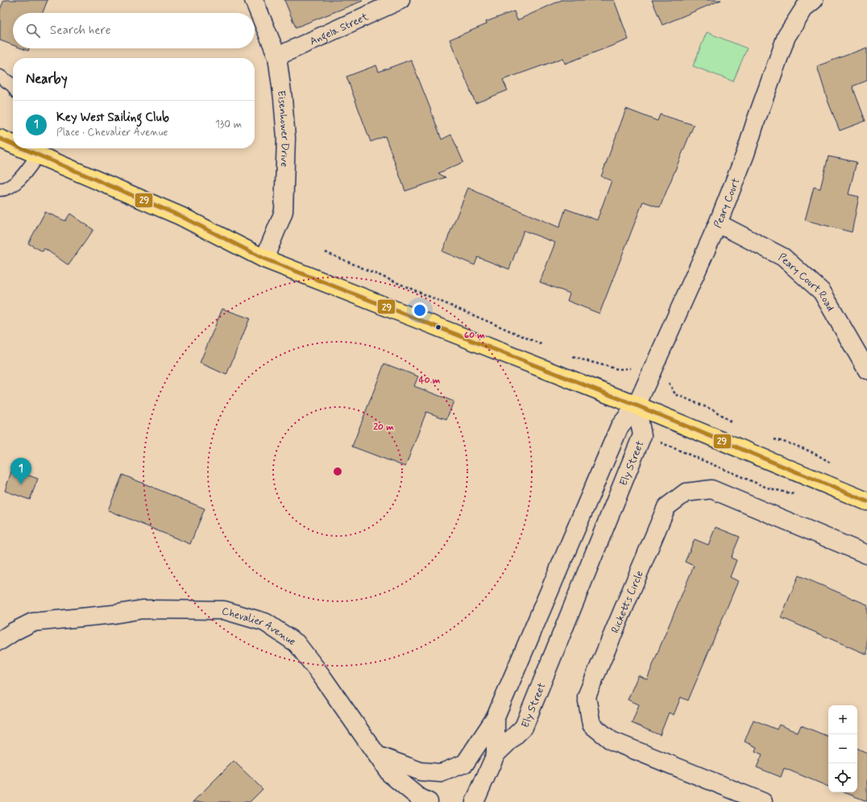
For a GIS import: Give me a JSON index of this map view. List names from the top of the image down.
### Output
{
  "streets": {
    "street": [
      "Angela Street",
      "Eisenhower Drive",
      "Peary Court",
      "Peary Court Road",
      "Ely Street",
      "Ricketts Circle",
      "Chevalier Avenue"
    ]
  },
  "crossings": [
    ["Angela Street", "Eisenhower Drive"],
    ["Peary Court", "Peary Court Road"],
    ["Peary Court", "Ely Street"],
    ["Ely Street", "Chevalier Avenue"]
  ],
  "lines": ["transit line 29"],
  "page": {
    "search": "Search here",
    "heading": "Nearby",
    "list": [
      {
        "mark": "1",
        "name": "Key West Sailing Club",
        "note": "Place · Chevalier Avenue",
        "value": "130 m"
      }
    ],
    "pins": "1",
    "map_buttons": ["+", "−"]
  },
  "rings": ["60 m", "40 m", "20 m"]
}
